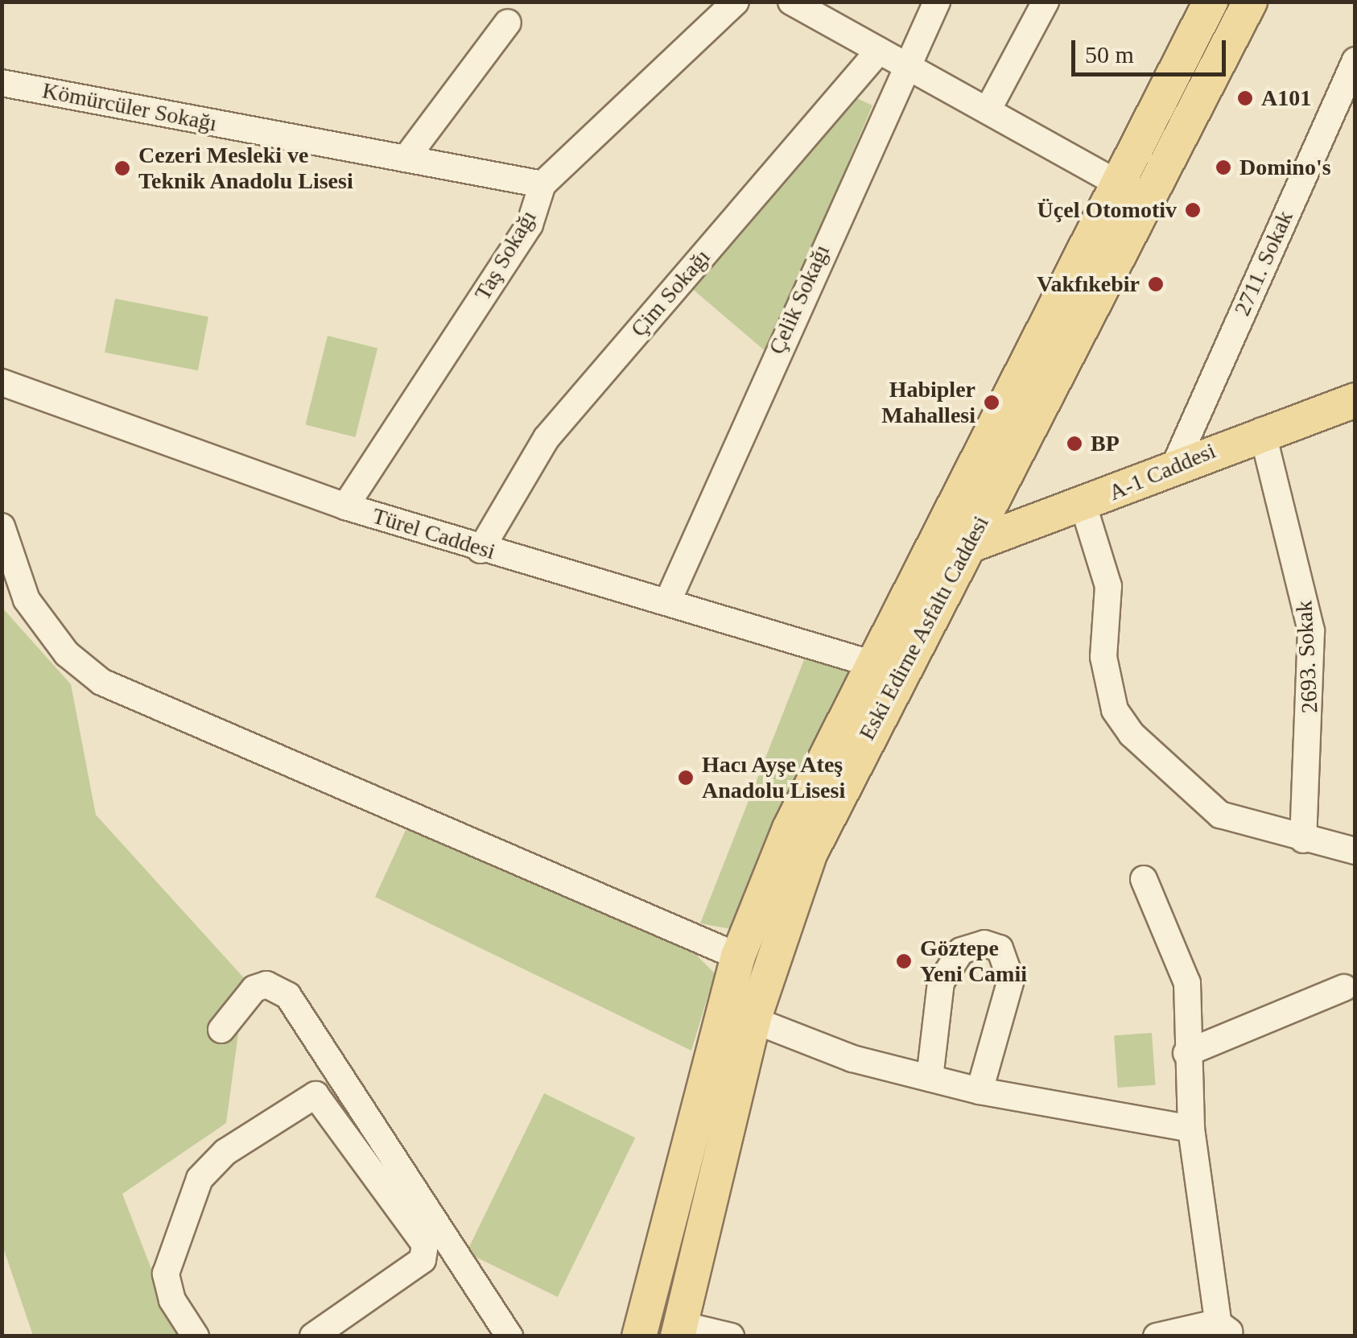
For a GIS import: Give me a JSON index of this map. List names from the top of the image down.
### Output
{
  "streets": {
    "main road": ["A-1 Caddesi", "Eski Edirne Asfaltı Caddesi"],
    "street": [
      "Kömürcüler Sokağı",
      "Taş Sokağı",
      "2711. Sokak",
      "Çim Sokağı",
      "Çelik Sokağı",
      "Türel Caddesi",
      "2693. Sokak"
    ]
  },
  "crossings": [
    ["Kömürcüler Sokağı", "Taş Sokağı"],
    ["Taş Sokağı", "Türel Caddesi"],
    ["2711. Sokak", "A-1 Caddesi"],
    ["Çim Sokağı", "Türel Caddesi"],
    ["Çelik Sokağı", "Türel Caddesi"],
    ["A-1 Caddesi", "Eski Edirne Asfaltı Caddesi"],
    ["A-1 Caddesi", "2693. Sokak"],
    ["Türel Caddesi", "Eski Edirne Asfaltı Caddesi"]
  ],
  "places": [
    "A101",
    "Domino's",
    "Cezeri Mesleki ve Teknik Anadolu Lisesi",
    "Üçel Otomotiv",
    "Vakfıkebir",
    "Habipler Mahallesi",
    "BP",
    "Hacı Ayşe Ateş Anadolu Lisesi",
    "Göztepe Yeni Camii"
  ],
  "scale_bar": "50 m"
}
